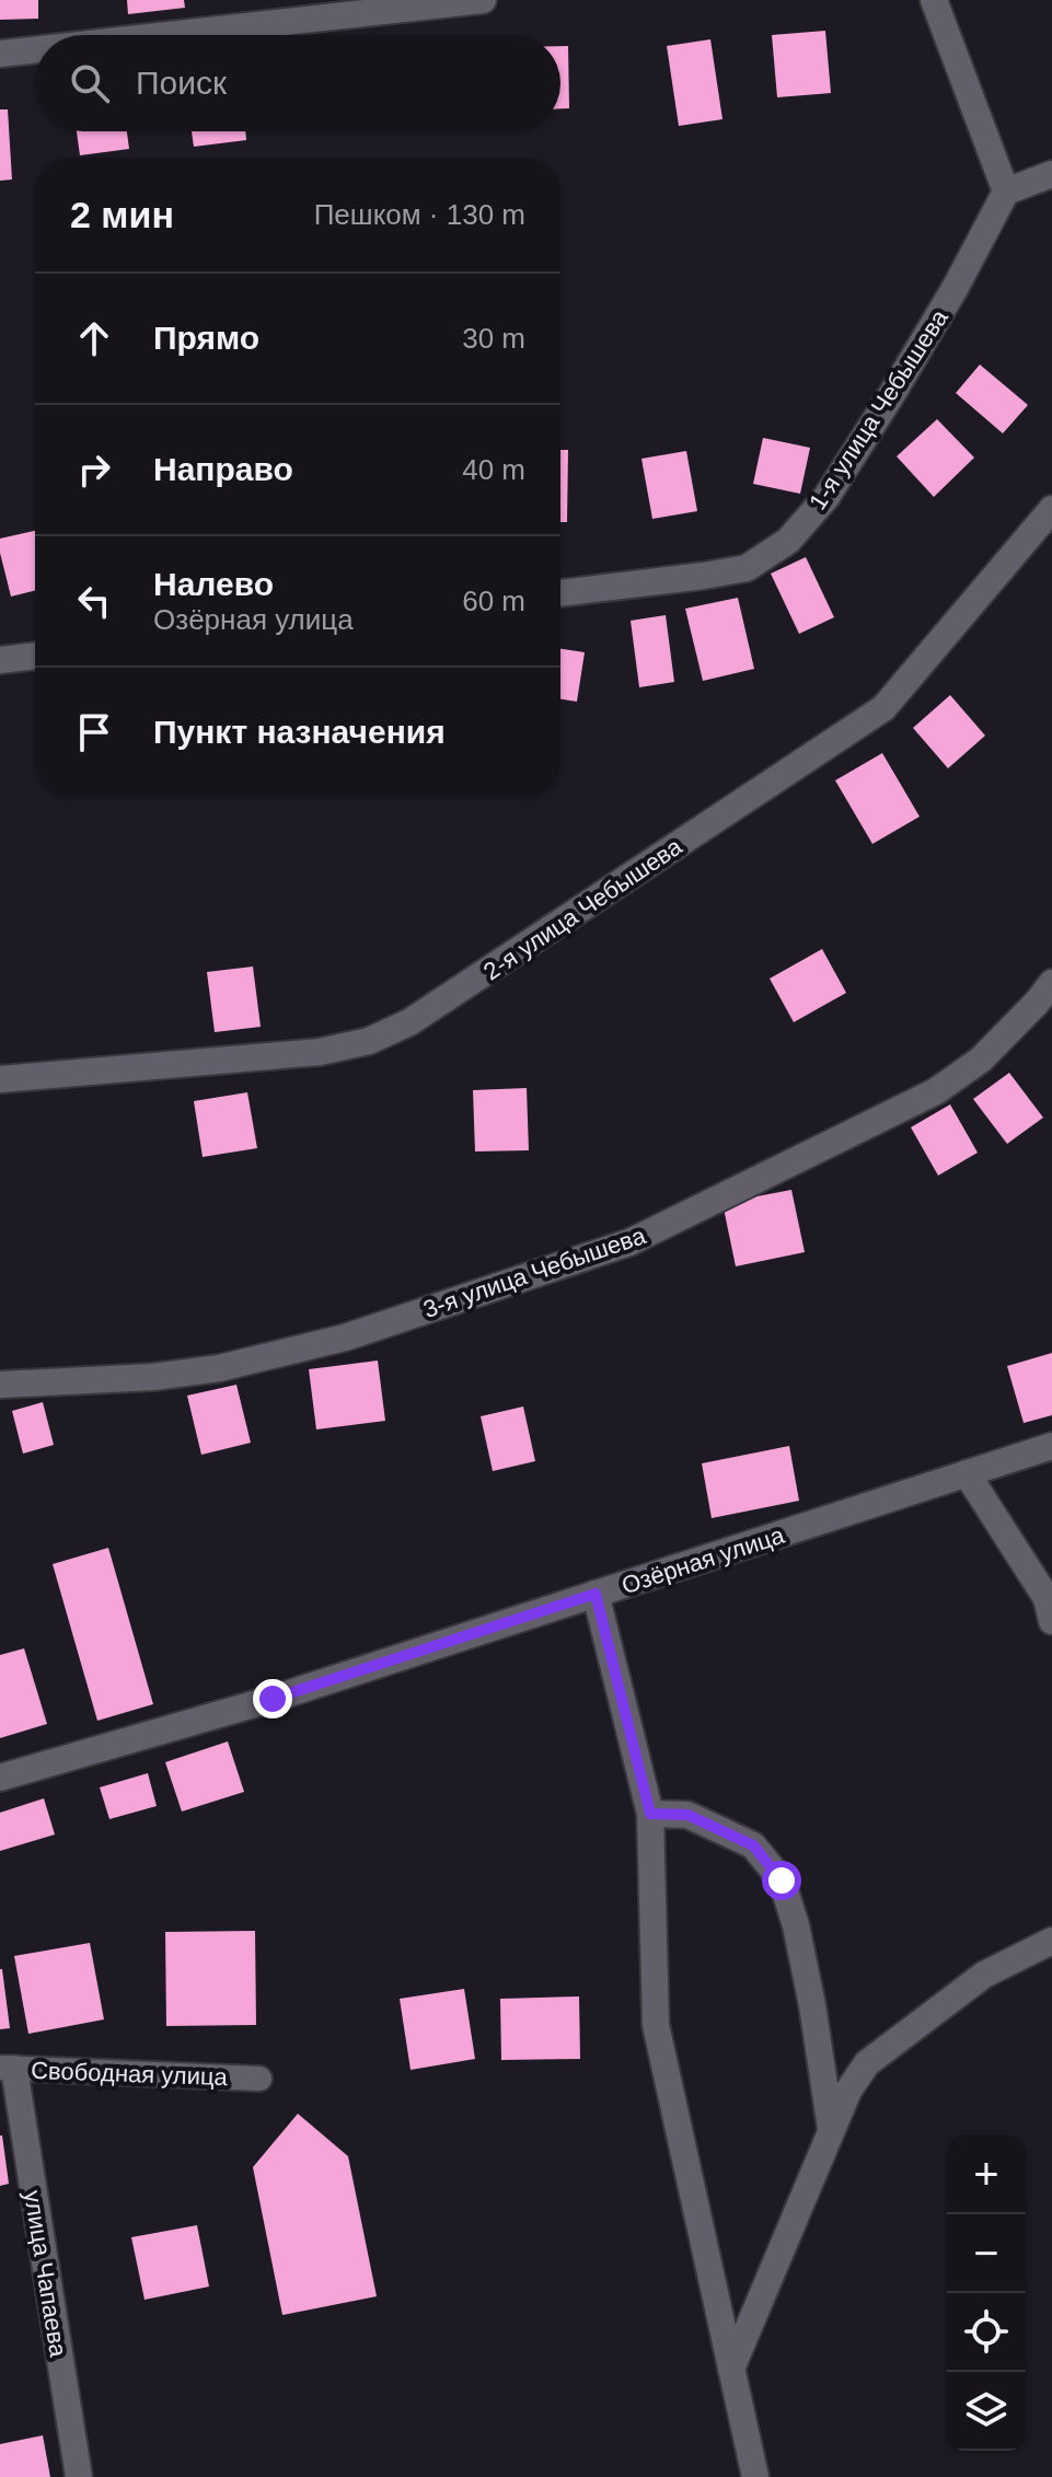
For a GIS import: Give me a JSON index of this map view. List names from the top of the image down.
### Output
{
  "streets": {
    "street": [
      "1-я улица Чебышева",
      "2-я улица Чебышева",
      "3-я улица Чебышева",
      "Озёрная улица",
      "улица Чапаева"
    ],
    "lane": ["Свободная улица"]
  },
  "crossings": [
    ["Свободная улица", "улица Чапаева"]
  ],
  "page": {
    "search": "Поиск",
    "heading": ["2 мин", "Пешком · 130 m"],
    "list": [
      ["Прямо", "30 m"],
      ["Направо", "40 m"],
      ["Налево", "Озёрная улица", "60 m"],
      "Пункт назначения"
    ],
    "map_buttons": ["+", "−"]
  }
}
